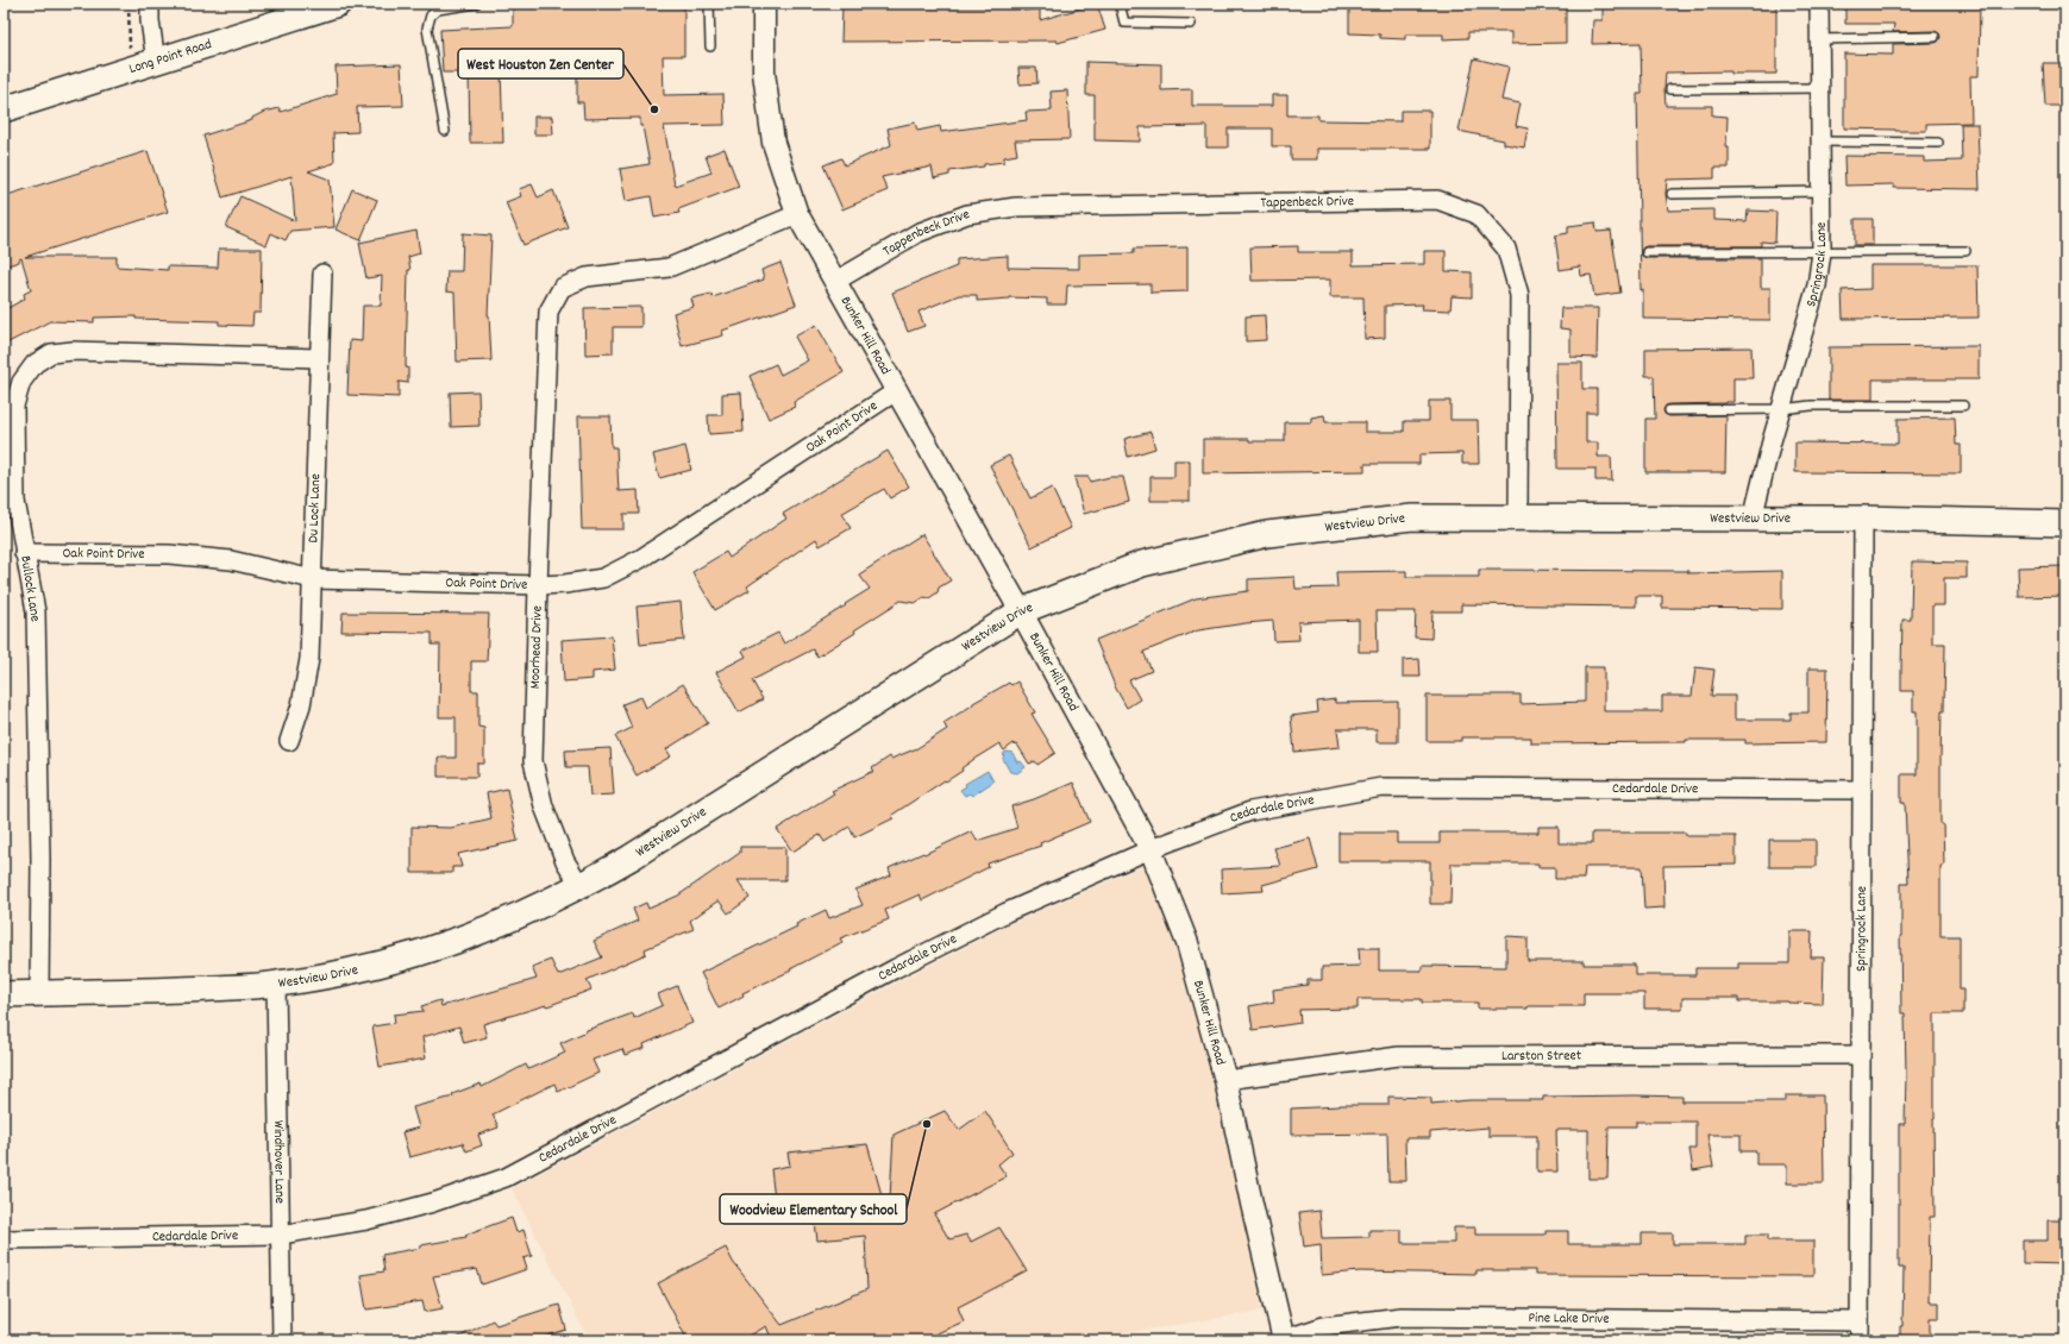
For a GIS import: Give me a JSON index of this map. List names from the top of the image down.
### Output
{
  "streets": {
    "main road": ["Long Point Road", "Westview Drive"],
    "street": [
      "Tappenbeck Drive",
      "Springrock Lane",
      "Bunker Hill Road",
      "Oak Point Drive",
      "Du Lock Lane",
      "Bullock Lane",
      "Moorhead Drive",
      "Cedardale Drive",
      "Larston Street",
      "Windhover Lane",
      "Pine Lake Drive"
    ]
  },
  "crossings": [
    ["Tappenbeck Drive", "Bunker Hill Road"],
    ["Tappenbeck Drive", "Westview Drive"],
    ["Springrock Lane", "Westview Drive"],
    ["Springrock Lane", "Cedardale Drive"],
    ["Springrock Lane", "Larston Street"],
    ["Springrock Lane", "Pine Lake Drive"],
    ["Bunker Hill Road", "Oak Point Drive"],
    ["Bunker Hill Road", "Westview Drive"],
    ["Bunker Hill Road", "Moorhead Drive"],
    ["Bunker Hill Road", "Cedardale Drive"],
    ["Bunker Hill Road", "Larston Street"],
    ["Bunker Hill Road", "Pine Lake Drive"],
    ["Oak Point Drive", "Du Lock Lane"],
    ["Oak Point Drive", "Bullock Lane"],
    ["Oak Point Drive", "Moorhead Drive"],
    ["Du Lock Lane", "Bullock Lane"],
    ["Westview Drive", "Bullock Lane"],
    ["Westview Drive", "Moorhead Drive"],
    ["Westview Drive", "Windhover Lane"],
    ["Cedardale Drive", "Windhover Lane"]
  ],
  "places": ["West Houston Zen Center", "Woodview Elementary School"]
}
